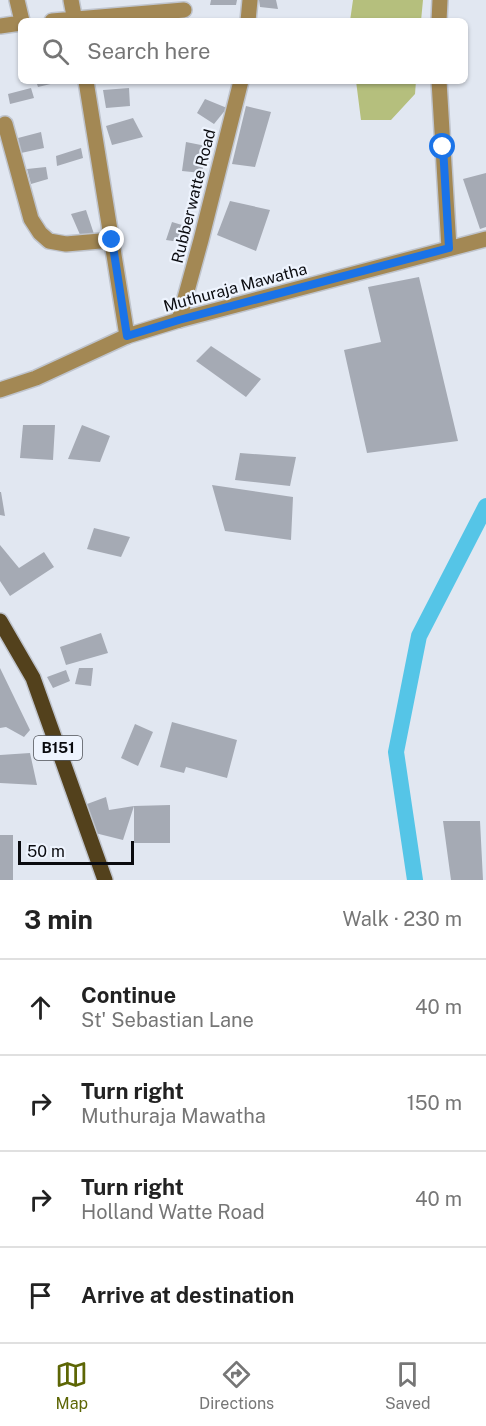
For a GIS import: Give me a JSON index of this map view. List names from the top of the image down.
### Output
{
  "streets": {
    "main road": ["B151"],
    "street": ["Rubberwatte Road", "Muthuraja Mawatha"]
  },
  "crossings": [
    ["Rubberwatte Road", "Muthuraja Mawatha"]
  ],
  "scale_bar": "50 m",
  "page": {
    "search": "Search here",
    "scale": "50 m",
    "heading": ["3 min", "Walk · 230 m"],
    "list": [
      ["Continue", "St' Sebastian Lane", "40 m"],
      ["Turn right", "Muthuraja Mawatha", "150 m"],
      ["Turn right", "Holland Watte Road", "40 m"],
      "Arrive at destination"
    ],
    "nav": ["Map", "Directions", "Saved"]
  }
}
